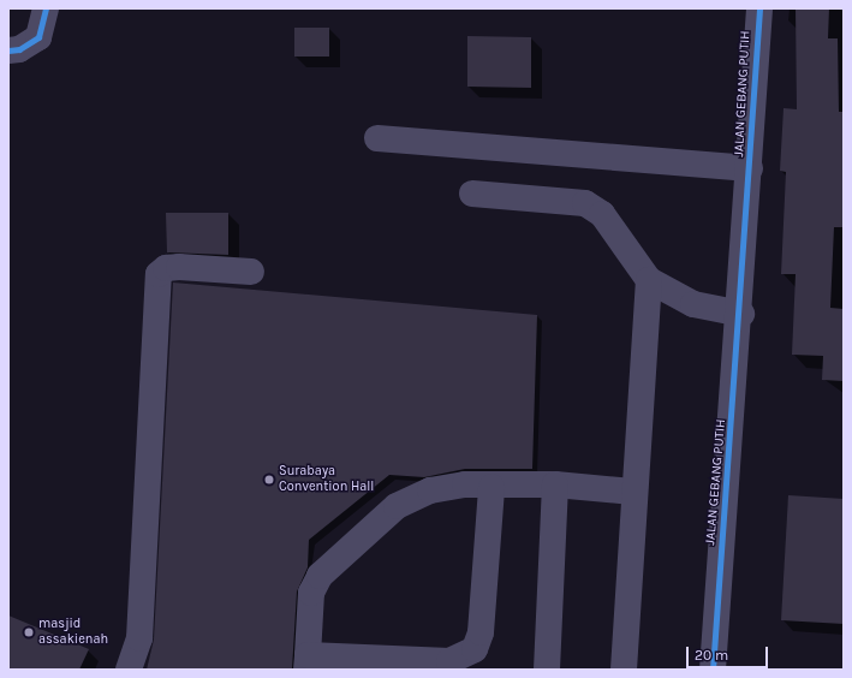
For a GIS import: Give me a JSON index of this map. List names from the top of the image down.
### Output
{
  "streets": {
    "street": ["JALAN GEBANG PUTIH"]
  },
  "places": ["Surabaya Convention Hall", "masjid assakienah"],
  "scale_bar": "20 m"
}
